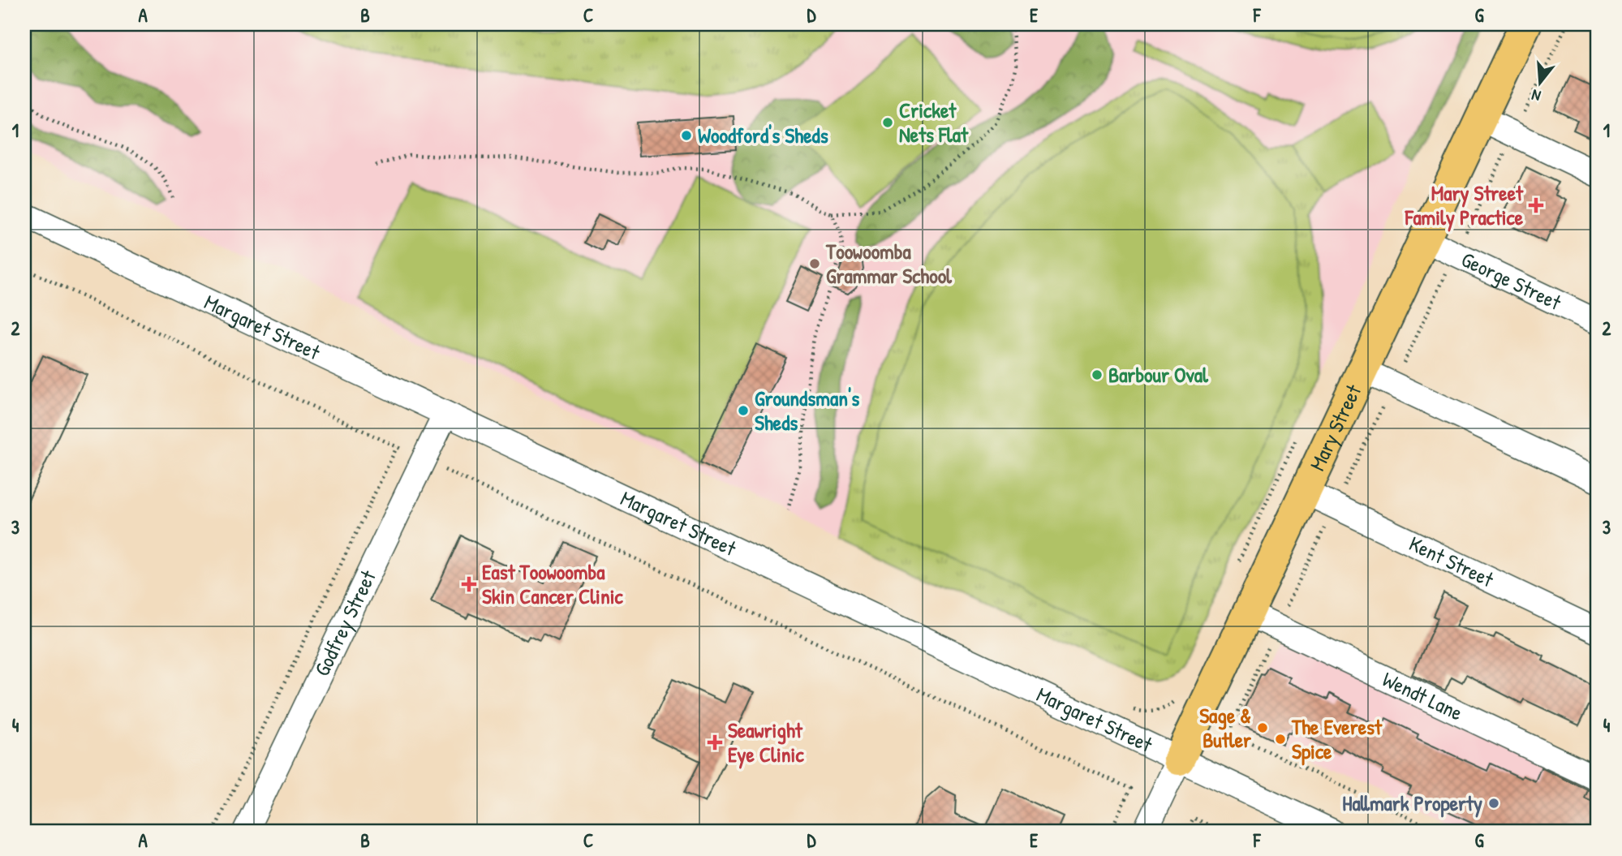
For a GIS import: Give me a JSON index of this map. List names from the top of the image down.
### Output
{
  "streets": {
    "main road": ["Mary Street"],
    "street": [
      "George Street",
      "Margaret Street",
      "Kent Street",
      "Godfrey Street",
      "Wendt Lane"
    ]
  },
  "crossings": [
    ["George Street", "Mary Street"],
    ["Margaret Street", "Mary Street"],
    ["Margaret Street", "Godfrey Street"],
    ["Mary Street", "Kent Street"],
    ["Mary Street", "Wendt Lane"]
  ],
  "places": {
    "other": [
      "Cricket Nets Flat",
      "Woodford's Sheds",
      "Toowoomba Grammar School",
      "Barbour Oval",
      "Groundsman's Sheds",
      "Sage & Butler",
      "The Everest Spice",
      "Hallmark Property"
    ],
    "health": ["Mary Street Family Practice", "East Toowoomba Skin Cancer Clinic", "Seawright Eye Clinic"]
  },
  "north": "bottom",
  "grid": {
    "columns": [
      "A",
      "B",
      "C",
      "D",
      "E",
      "F",
      "G"
    ],
    "rows": [
      "1",
      "2",
      "3",
      "4"
    ]
  }
}
